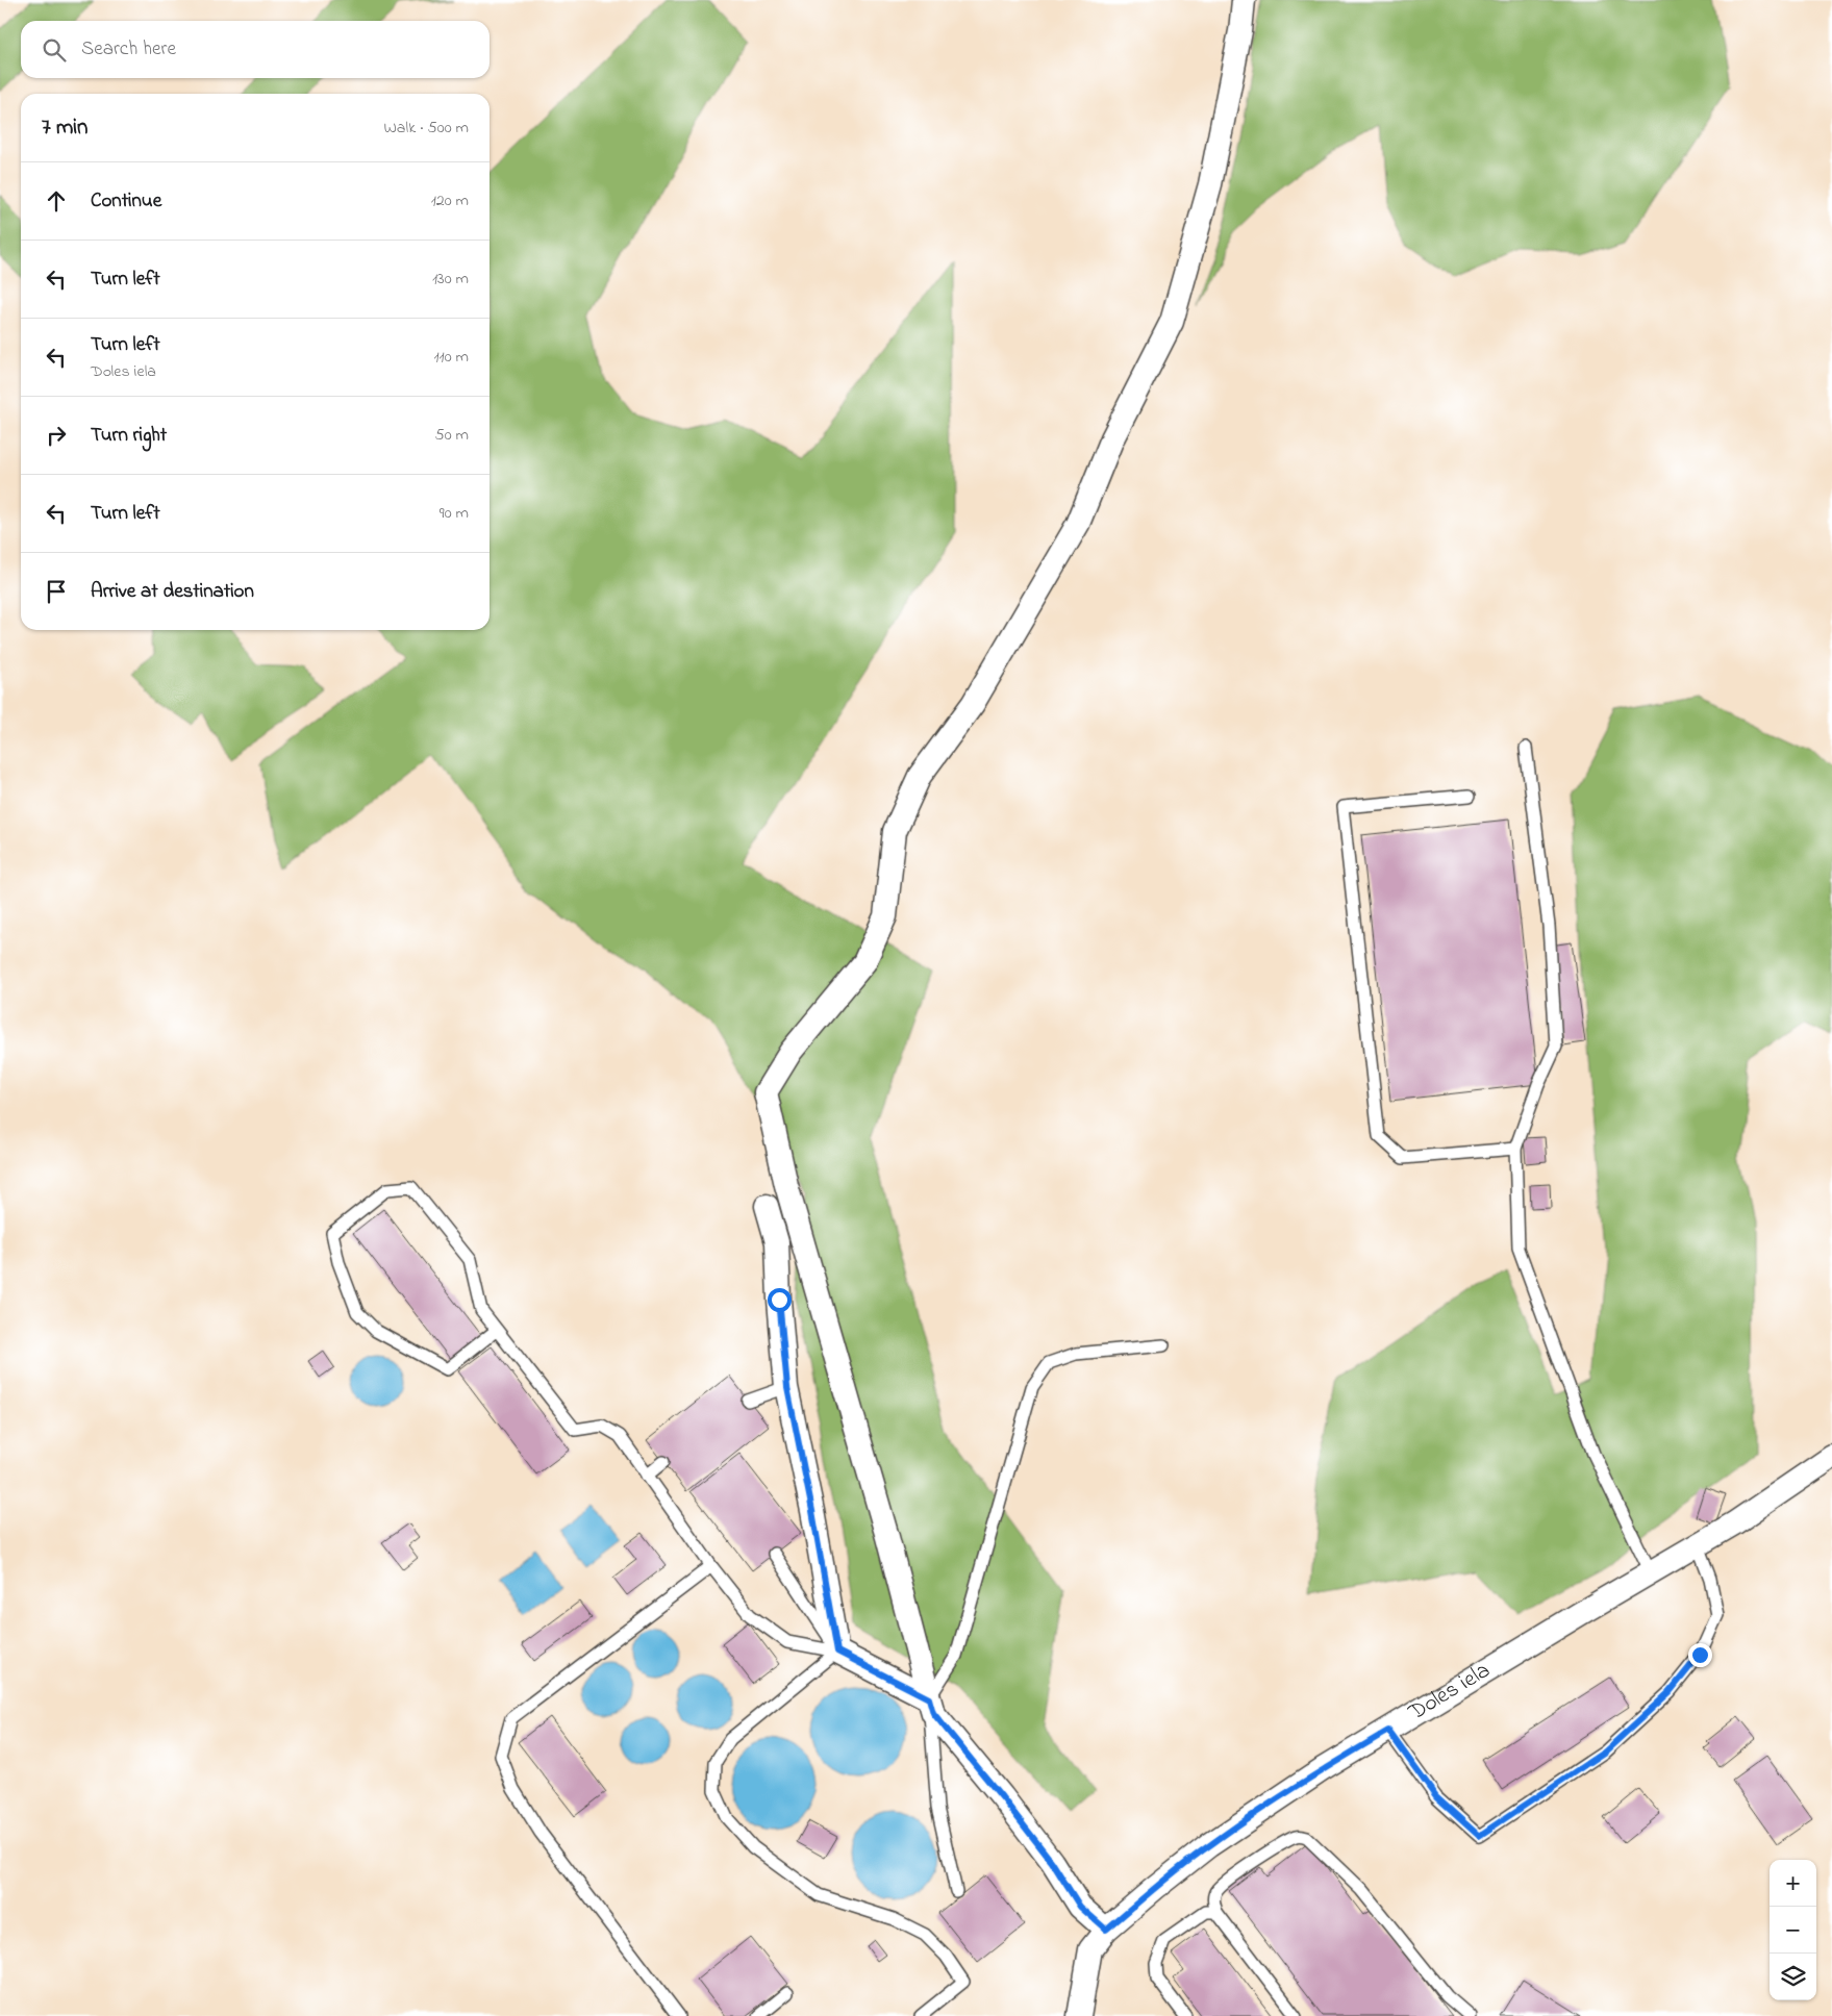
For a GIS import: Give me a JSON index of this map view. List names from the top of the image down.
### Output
{
  "streets": {
    "street": ["Doles iela"]
  },
  "page": {
    "search": "Search here",
    "heading": ["7 min", "Walk · 500 m"],
    "list": [
      ["Continue", "120 m"],
      ["Turn left", "130 m"],
      ["Turn left", "Doles iela", "110 m"],
      ["Turn right", "50 m"],
      ["Turn left", "90 m"],
      "Arrive at destination"
    ],
    "map_buttons": ["+", "−"]
  }
}
